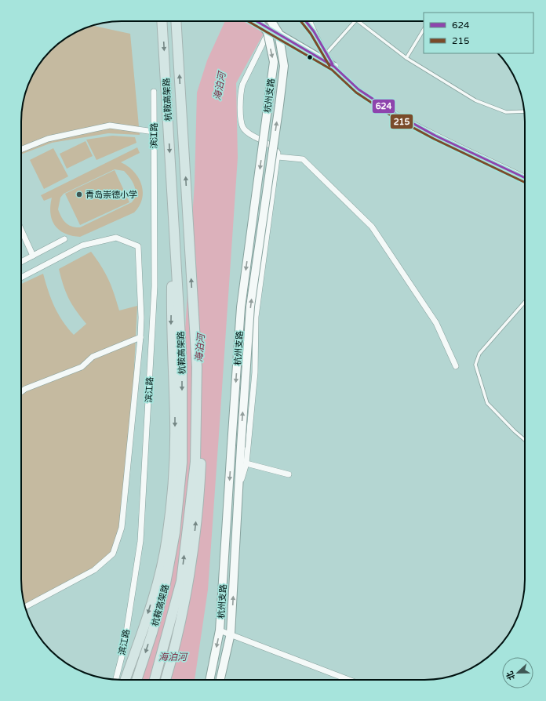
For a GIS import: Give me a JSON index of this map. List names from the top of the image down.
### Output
{
  "streets": {
    "highway": ["杭鞍高架路"],
    "main road": ["杭州支路"],
    "street": ["滨江路"]
  },
  "water": ["海泊河"],
  "places": ["青岛崇德小学"],
  "lines": ["transit line 624", "transit line 215"],
  "legend": ["624", "215"],
  "north": "left"
}
